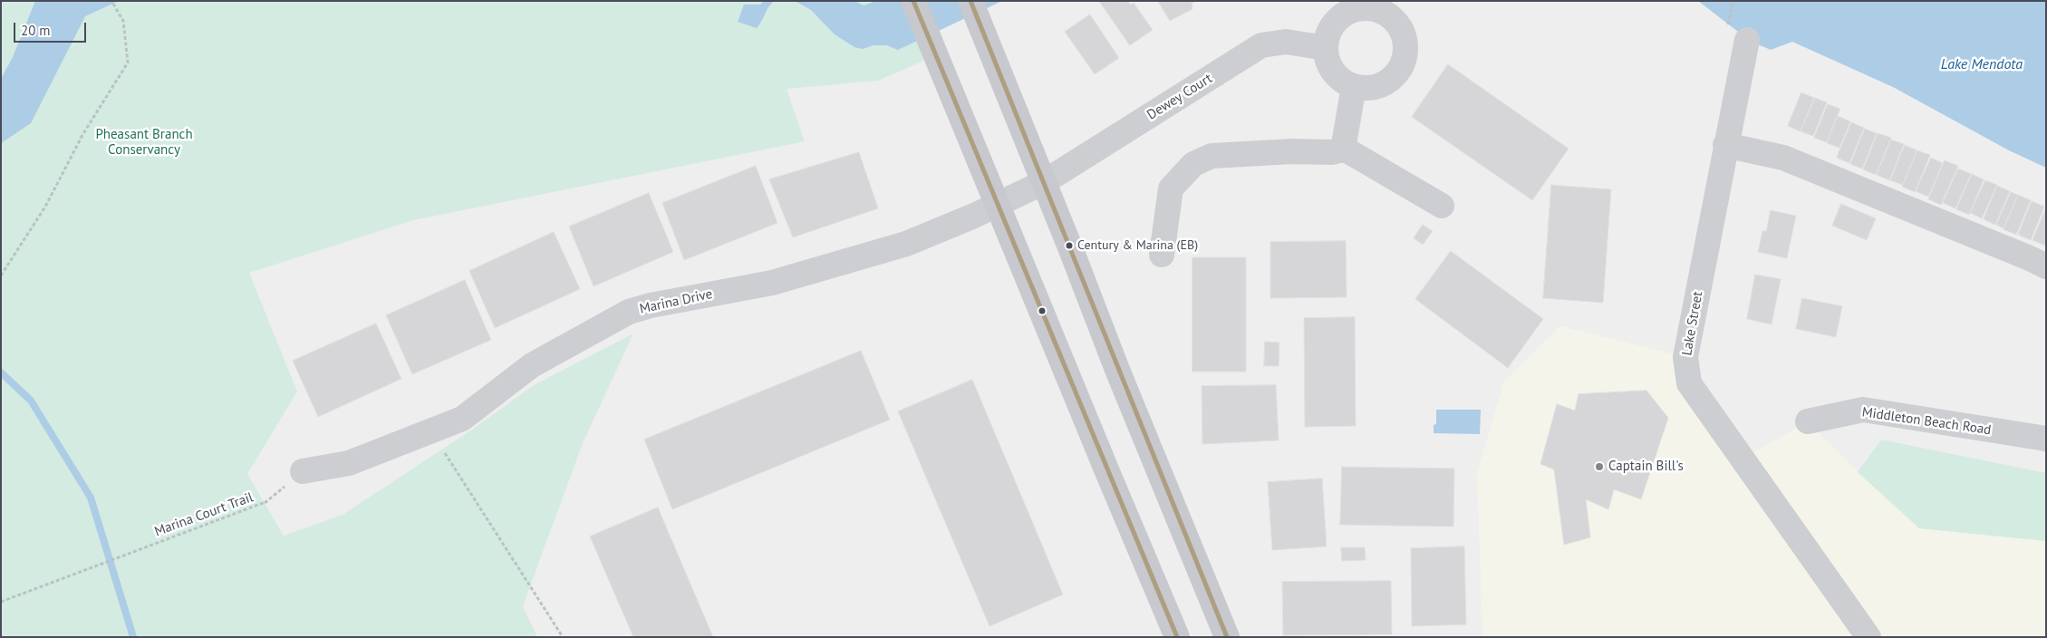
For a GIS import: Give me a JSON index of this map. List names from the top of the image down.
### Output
{
  "streets": {
    "street": [
      "Dewey Court",
      "Marina Drive",
      "Lake Street",
      "Middleton Beach Road"
    ],
    "path": ["Marina Court Trail"]
  },
  "crossings": [
    ["Dewey Court", "Marina Drive"],
    ["Marina Drive", "Marina Court Trail"]
  ],
  "water": ["Lake Mendota"],
  "parks": ["Pheasant Branch Conservancy"],
  "places": ["Century & Marina (EB)", "Captain Bill's"],
  "scale_bar": "20 m"
}
